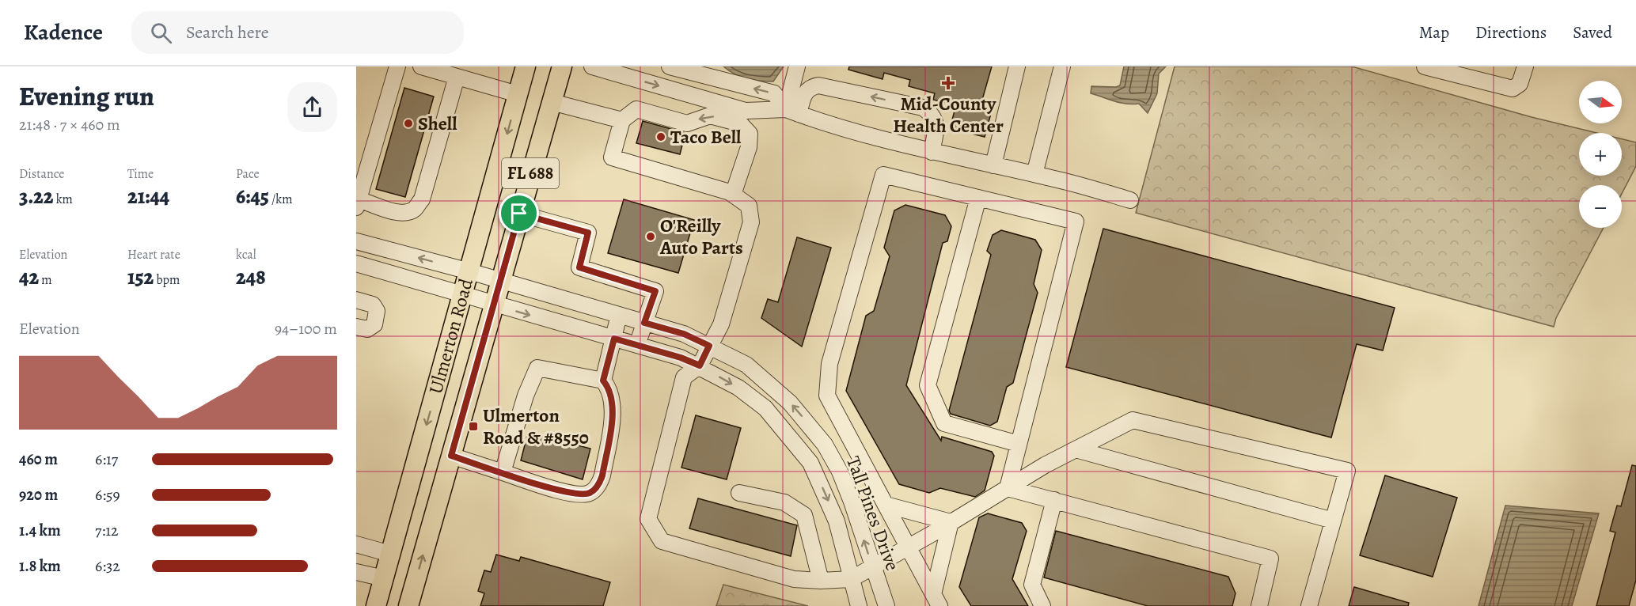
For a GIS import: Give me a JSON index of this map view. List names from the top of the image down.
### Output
{
  "streets": {
    "main road": ["FL 688", "Ulmerton Road"],
    "street": ["Tall Pines Drive"]
  },
  "crossings": [
    ["Ulmerton Road", "Tall Pines Drive"]
  ],
  "places": {
    "health": ["Mid-County Health Center"],
    "other": ["Shell", "Taco Bell", "O'Reilly Auto Parts"],
    "transit": ["Ulmerton Road & #8550"]
  },
  "north": "right",
  "page": {
    "header": "Kadence",
    "search": "Search here",
    "nav": ["Map", "Directions", "Saved"],
    "heading": ["Evening run", "21:48 · 7 × 460 m"],
    "map_buttons": ["+", "−"],
    "stats": [
      ["Distance", "3.22 km"],
      ["Time", "21:44"],
      ["Pace", "6:45 /km"],
      ["Elevation", "42 m"],
      ["Heart rate", "152 bpm"],
      ["kcal", "248"]
    ],
    "chart": ["Elevation", "94–100 m"],
    "list": [
      {
        "name": "460 m",
        "note": "6:17"
      },
      {
        "name": "920 m",
        "note": "6:59"
      },
      {
        "name": "1.4 km",
        "note": "7:12"
      },
      {
        "name": "1.8 km",
        "note": "6:32"
      }
    ]
  }
}
